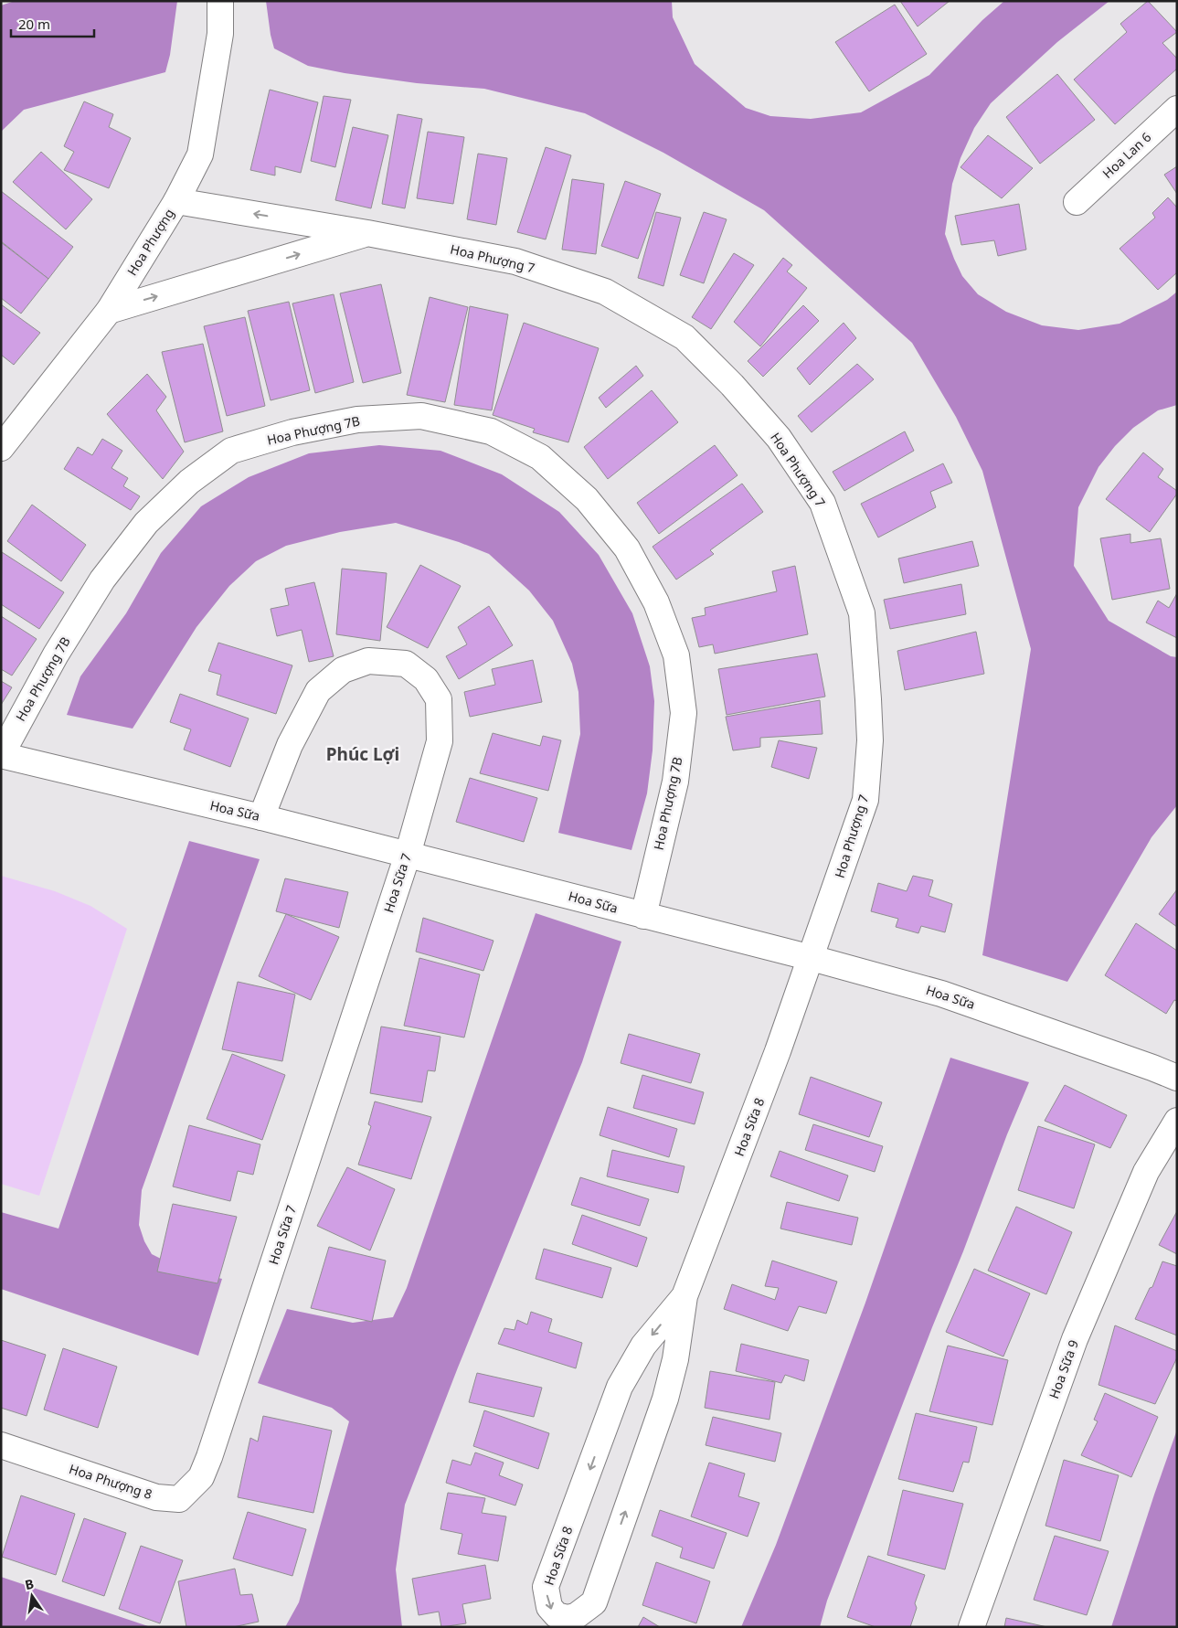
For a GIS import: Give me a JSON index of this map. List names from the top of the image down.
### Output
{
  "streets": {
    "street": [
      "Hoa Lan 6",
      "Hoa Phượng",
      "Hoa Phượng 7",
      "Hoa Phượng 7B",
      "Hoa Sữa",
      "Hoa Sữa 7",
      "Hoa Sữa 8",
      "Hoa Sữa 9",
      "Hoa Phượng 8"
    ]
  },
  "crossings": [
    ["Hoa Phượng", "Hoa Phượng 7"],
    ["Hoa Phượng 7", "Hoa Sữa"],
    ["Hoa Phượng 7", "Hoa Sữa 8"],
    ["Hoa Phượng 7B", "Hoa Sữa"],
    ["Hoa Sữa", "Hoa Sữa 7"],
    ["Hoa Sữa", "Hoa Sữa 8"],
    ["Hoa Sữa 7", "Hoa Phượng 8"]
  ],
  "districts": ["Phúc Lợi"],
  "scale_bar": "20 m",
  "north": "top"
}
